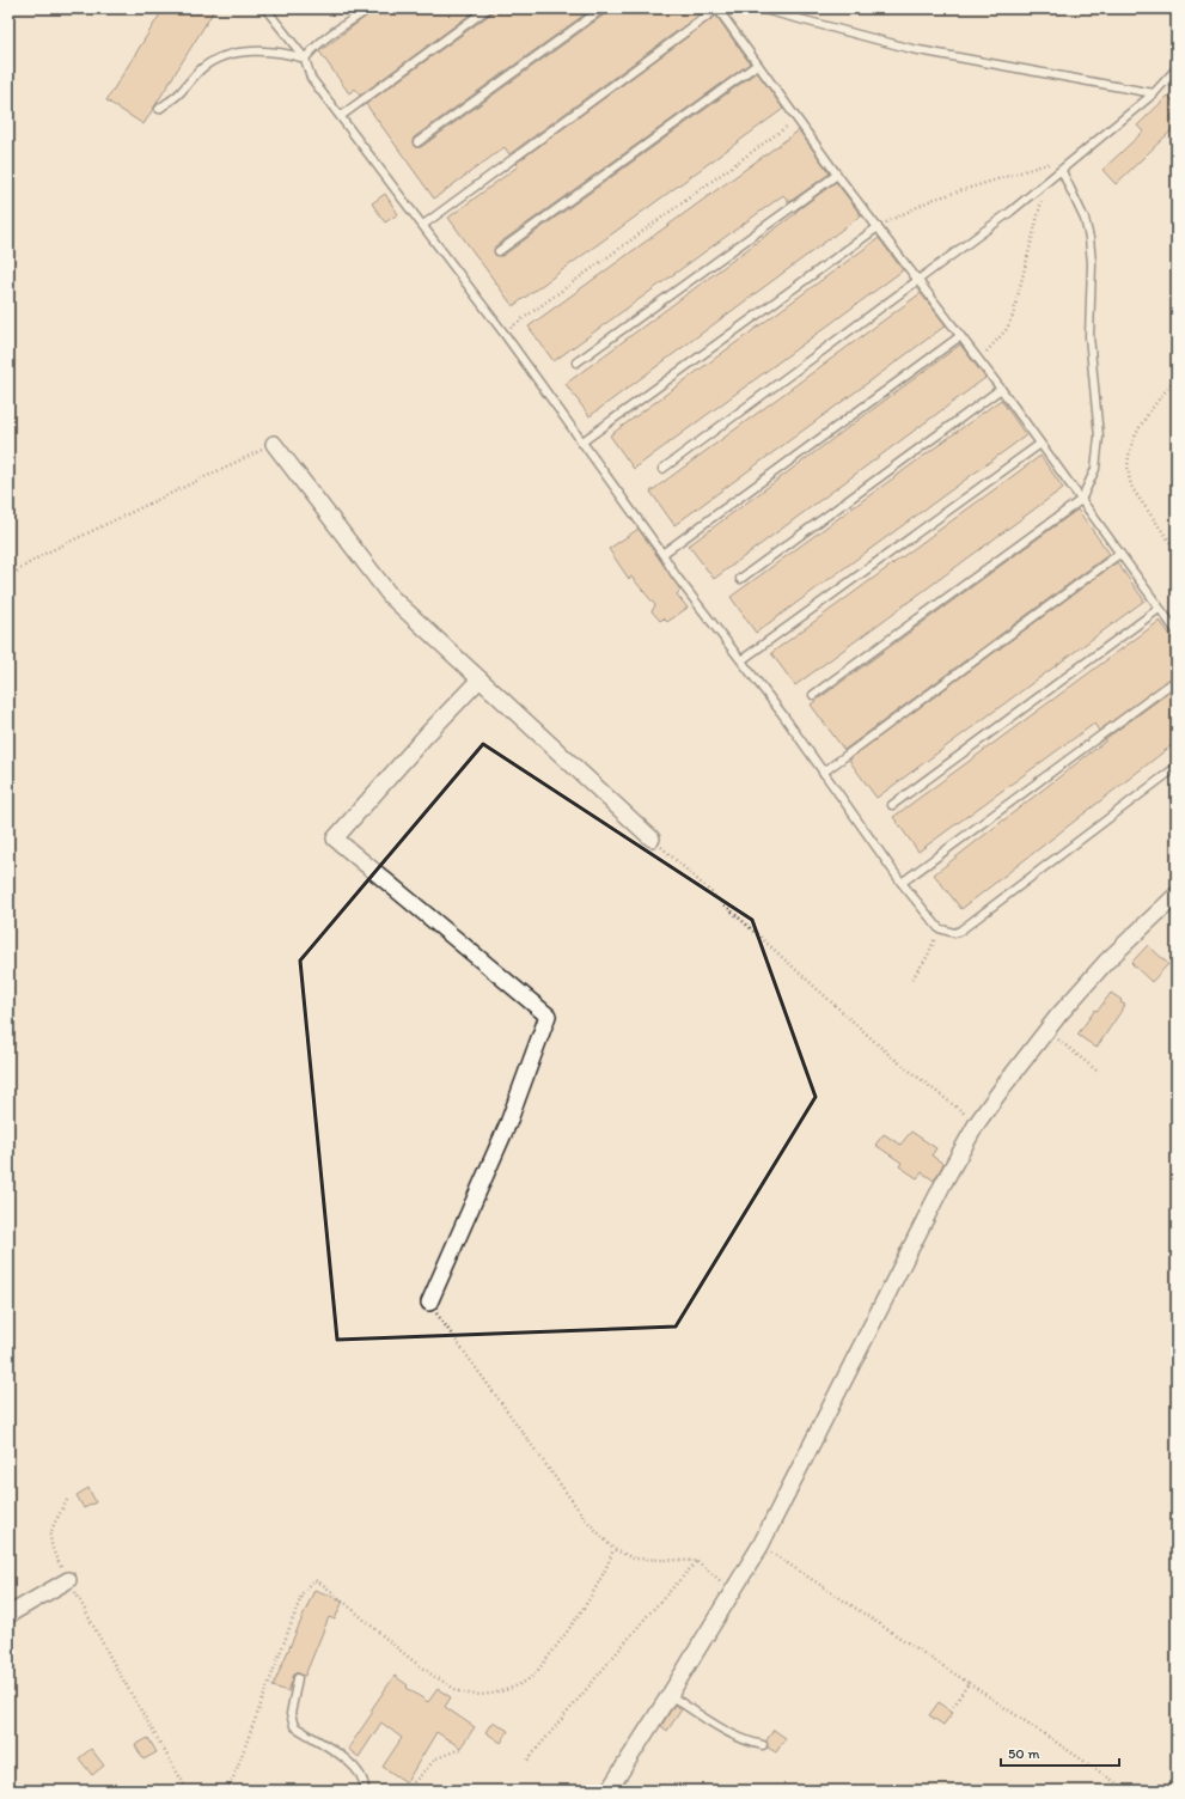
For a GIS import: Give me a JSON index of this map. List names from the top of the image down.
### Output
{
  "scale_bar": "50 m"
}
